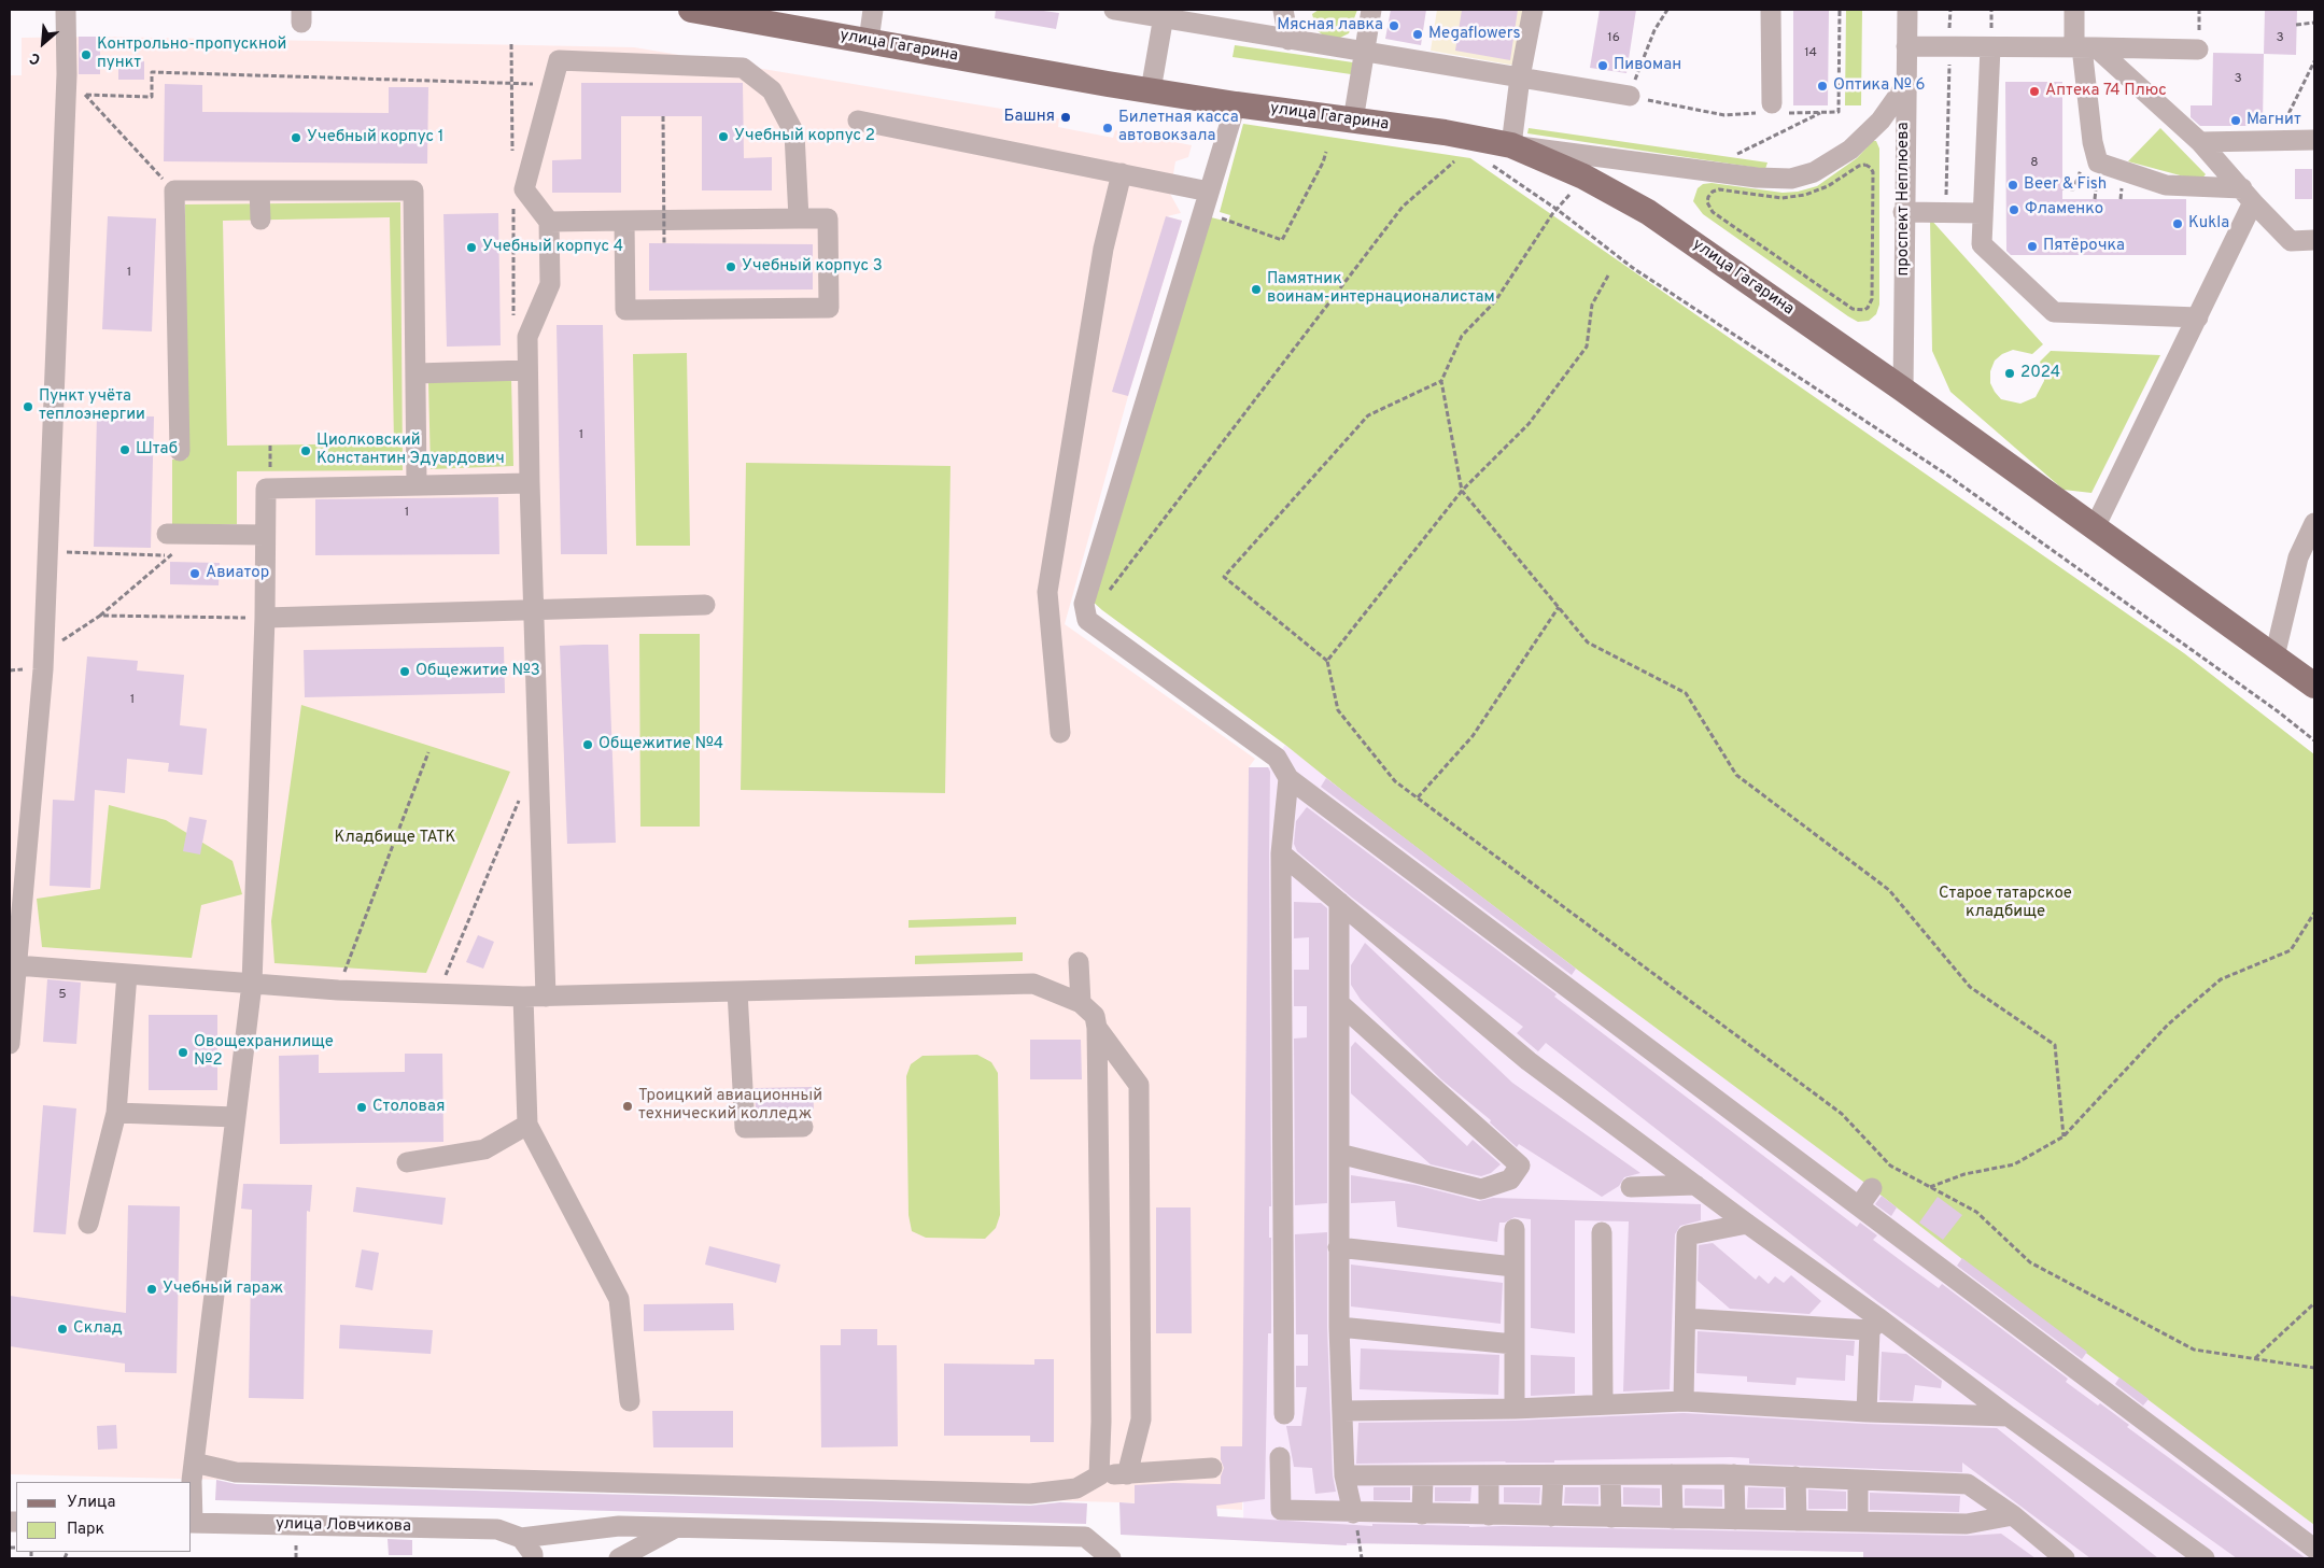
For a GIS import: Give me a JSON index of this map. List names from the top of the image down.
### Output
{
  "streets": {
    "main road": ["улица Гагарина"],
    "street": ["проспект Неплюева", "улица Ловчикова"]
  },
  "crossings": [
    ["улица Гагарина", "проспект Неплюева"]
  ],
  "parks": ["Кладбище ТАТК", "Старое татарское кладбище"],
  "places": [
    "Мясная лавка",
    "Megaflowers",
    "Контрольно-пропускной пункт",
    "Пивоман",
    "Оптика № 6",
    "Аптека 74 Плюс",
    "Башня",
    "Магнит",
    "Билетная касса автовокзала",
    "Учебный корпус 2",
    "Учебный корпус 1",
    "Beer & Fish",
    "Фламенко",
    "Kukla",
    "Пятёрочка",
    "Учебный корпус 4",
    "Учебный корпус 3",
    "Памятник воинам-интернационалистам",
    "2024",
    "Пункт учёта теплоэнергии",
    "Штаб",
    "Циолковский Константин Эдуардович",
    "Авиатор",
    "Общежитие №3",
    "Общежитие №4",
    "Овощехранилище №2",
    "Троицкий авиационный технический колледж",
    "Столовая",
    "Учебный гараж",
    "Склад"
  ],
  "house_numbers": [
    "16",
    "3",
    "14",
    "3",
    "8",
    "1",
    "1",
    "1",
    "1",
    "5"
  ],
  "legend": ["Улица", "Парк"],
  "north": "bottom left"
}
